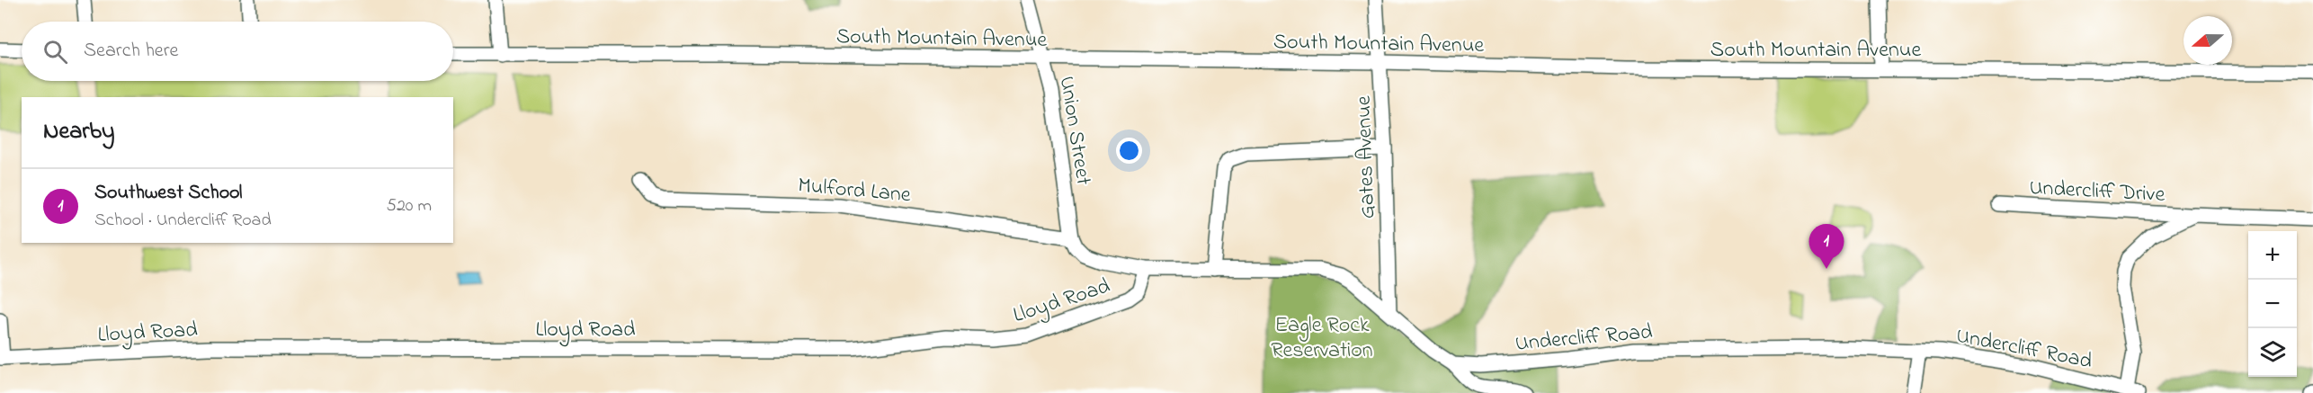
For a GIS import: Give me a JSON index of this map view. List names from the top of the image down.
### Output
{
  "streets": {
    "street": [
      "South Mountain Avenue",
      "Union Street",
      "Gates Avenue",
      "Mulford Lane",
      "Undercliff Drive",
      "Lloyd Road",
      "Undercliff Road"
    ]
  },
  "crossings": [
    ["South Mountain Avenue", "Union Street"],
    ["South Mountain Avenue", "Gates Avenue"],
    ["Union Street", "Mulford Lane"]
  ],
  "parks": ["Eagle Rock Reservation"],
  "north": "left",
  "page": {
    "search": "Search here",
    "heading": "Nearby",
    "list": [
      {
        "mark": "1",
        "name": "Southwest School",
        "note": "School · Undercliff Road",
        "value": "520 m"
      }
    ],
    "pins": "1",
    "map_buttons": ["+", "−"]
  }
}
